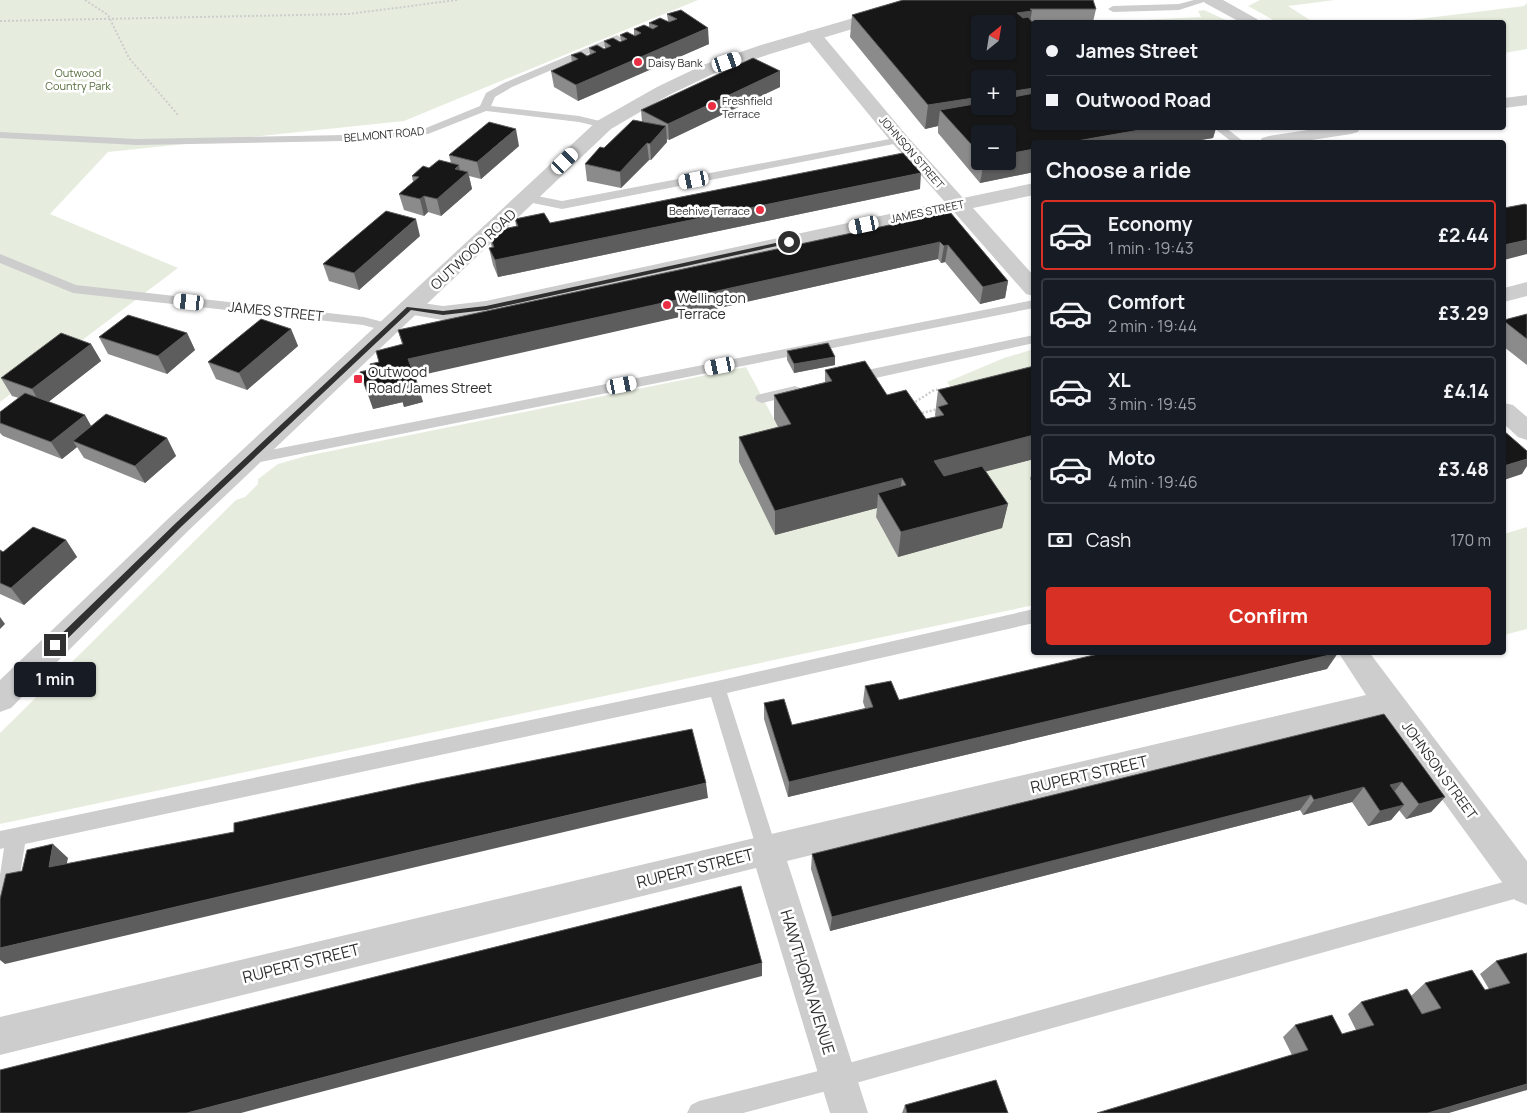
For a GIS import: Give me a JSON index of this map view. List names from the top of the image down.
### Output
{
  "streets": {
    "street": [
      "JOHNSON STREET",
      "JAMES STREET",
      "OUTWOOD ROAD",
      "RUPERT STREET",
      "HAWTHORN AVENUE"
    ],
    "lane": ["BELMONT ROAD"]
  },
  "crossings": [
    ["BELMONT ROAD", "OUTWOOD ROAD"],
    ["JOHNSON STREET", "JAMES STREET"],
    ["JOHNSON STREET", "OUTWOOD ROAD"],
    ["JOHNSON STREET", "RUPERT STREET"],
    ["JAMES STREET", "OUTWOOD ROAD"],
    ["RUPERT STREET", "HAWTHORN AVENUE"]
  ],
  "parks": ["Outwood Country Park"],
  "places": {
    "other": [
      "Daisy Bank",
      "Freshfield Terrace",
      "Beehive Terrace",
      "Wellington Terrace"
    ],
    "transit": ["Outwood Road/James Street"]
  },
  "north": "top right",
  "page": {
    "map_buttons": ["+", "−"],
    "banner": ["James Street", "Outwood Road"],
    "heading": "Choose a ride",
    "list": [
      {
        "name": "Economy",
        "note": "1 min · 19:43",
        "value": "£2.44"
      },
      {
        "name": "Comfort",
        "note": "2 min · 19:44",
        "value": "£3.29"
      },
      {
        "name": "XL",
        "note": "3 min · 19:45",
        "value": "£4.14"
      },
      {
        "name": "Moto",
        "note": "4 min · 19:46",
        "value": "£3.48"
      }
    ],
    "pay": ["Cash", "170 m"],
    "buttons": "Confirm",
    "bubble": "1 min"
  }
}
